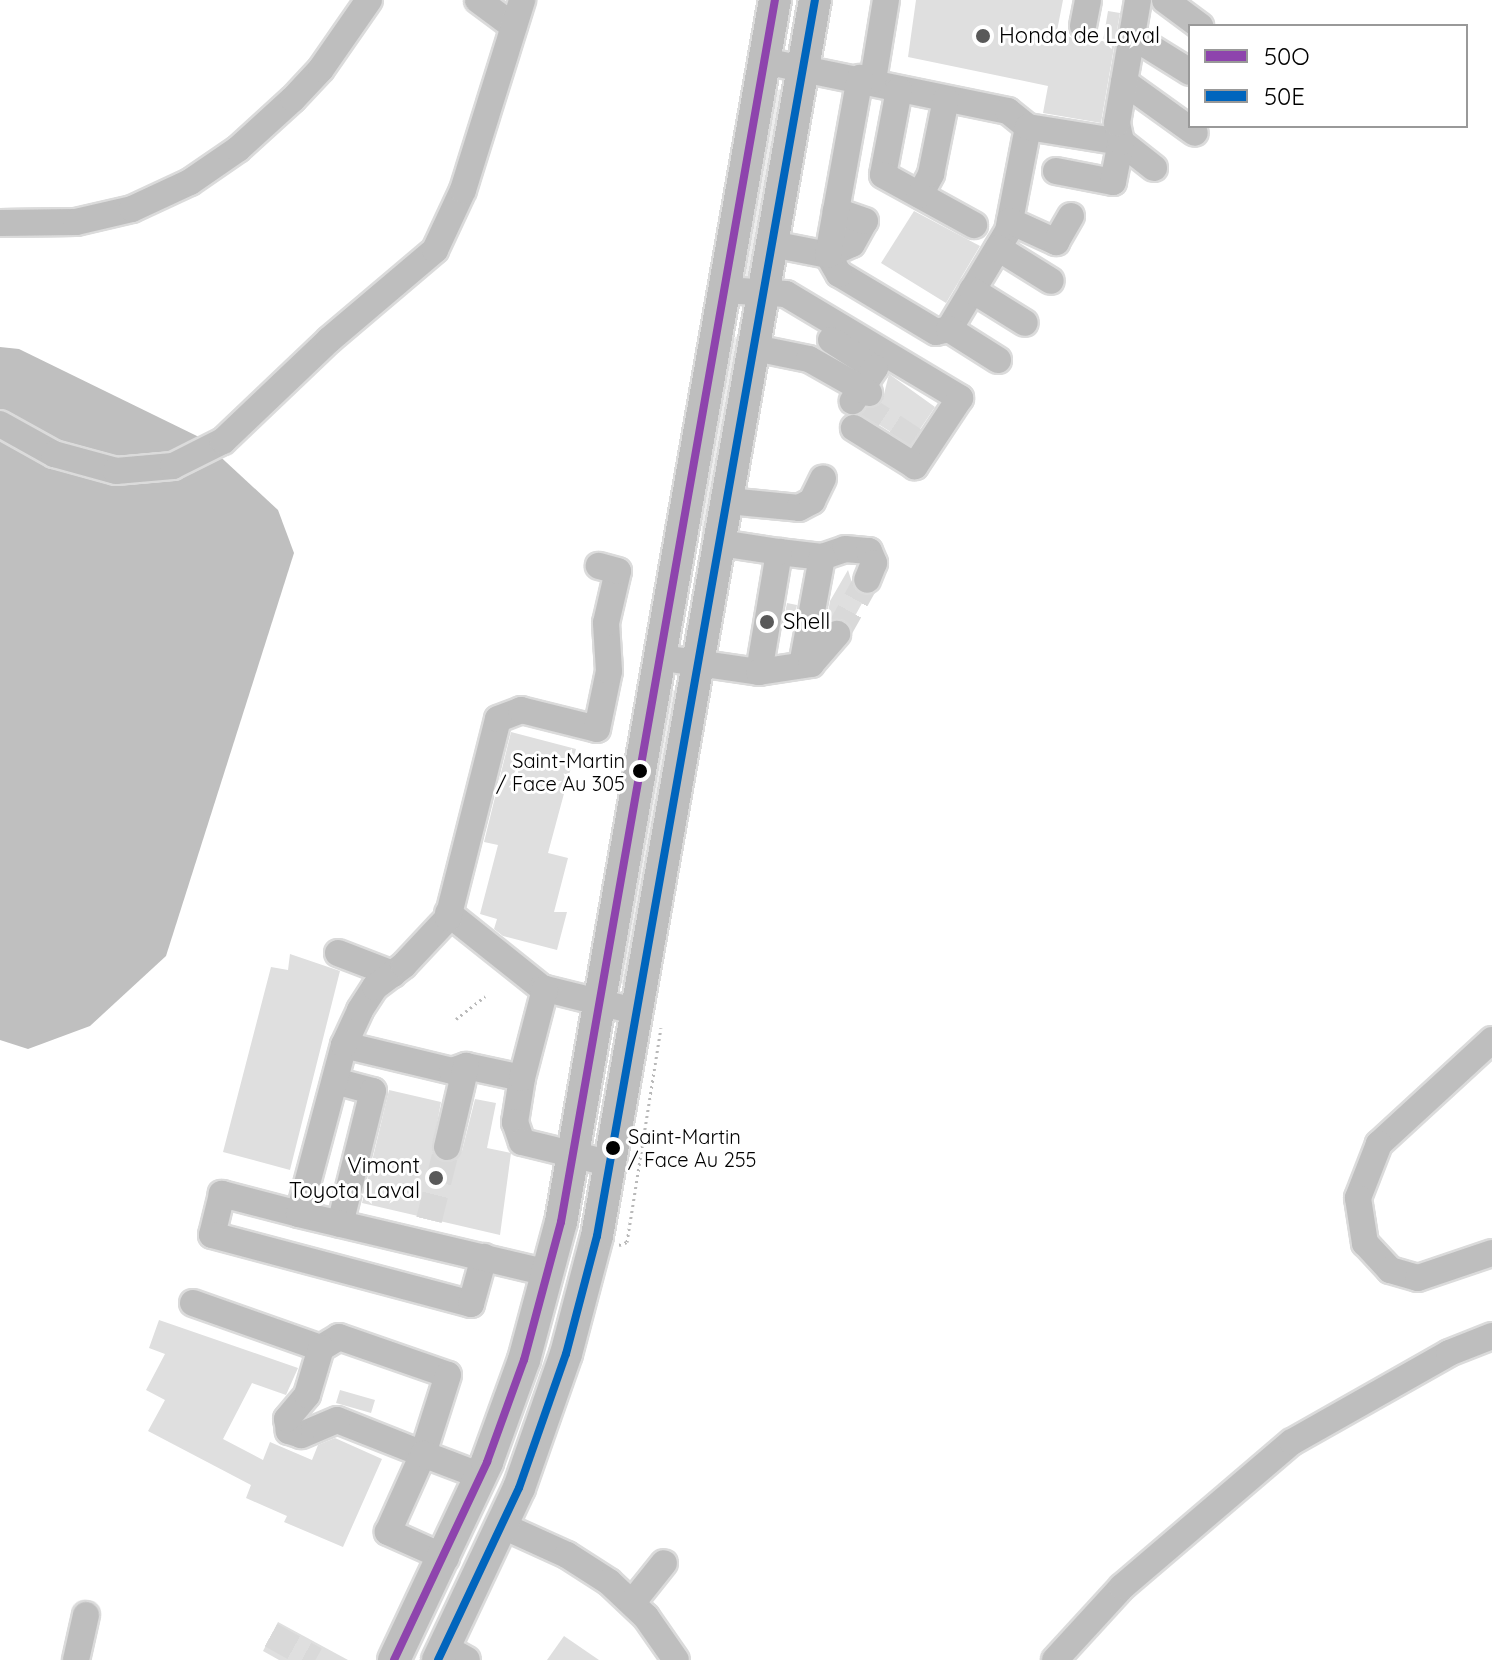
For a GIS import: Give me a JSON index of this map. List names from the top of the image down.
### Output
{
  "places": [
    "Honda de Laval",
    "Shell",
    "Saint-Martin / Face Au 305",
    "Saint-Martin / Face Au 255",
    "Vimont Toyota Laval"
  ],
  "lines": ["transit line 50O", "transit line 50E"],
  "legend": ["50O", "50E"]
}
